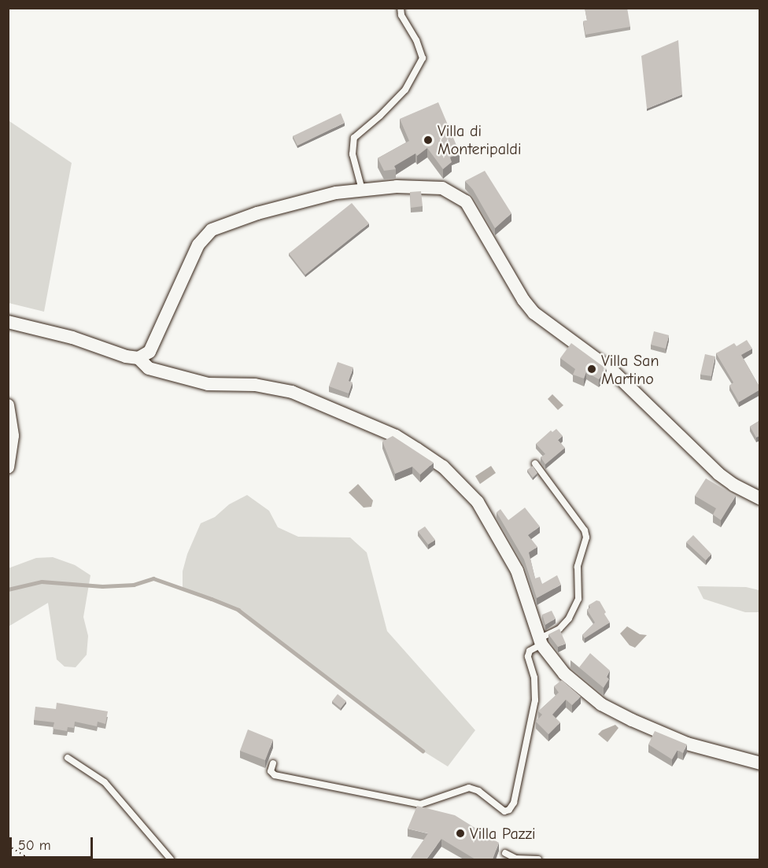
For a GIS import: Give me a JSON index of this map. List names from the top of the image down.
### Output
{
  "places": ["Villa di Monteripaldi", "Villa San Martino", "Villa Pazzi"],
  "scale_bar": "50 m"
}
